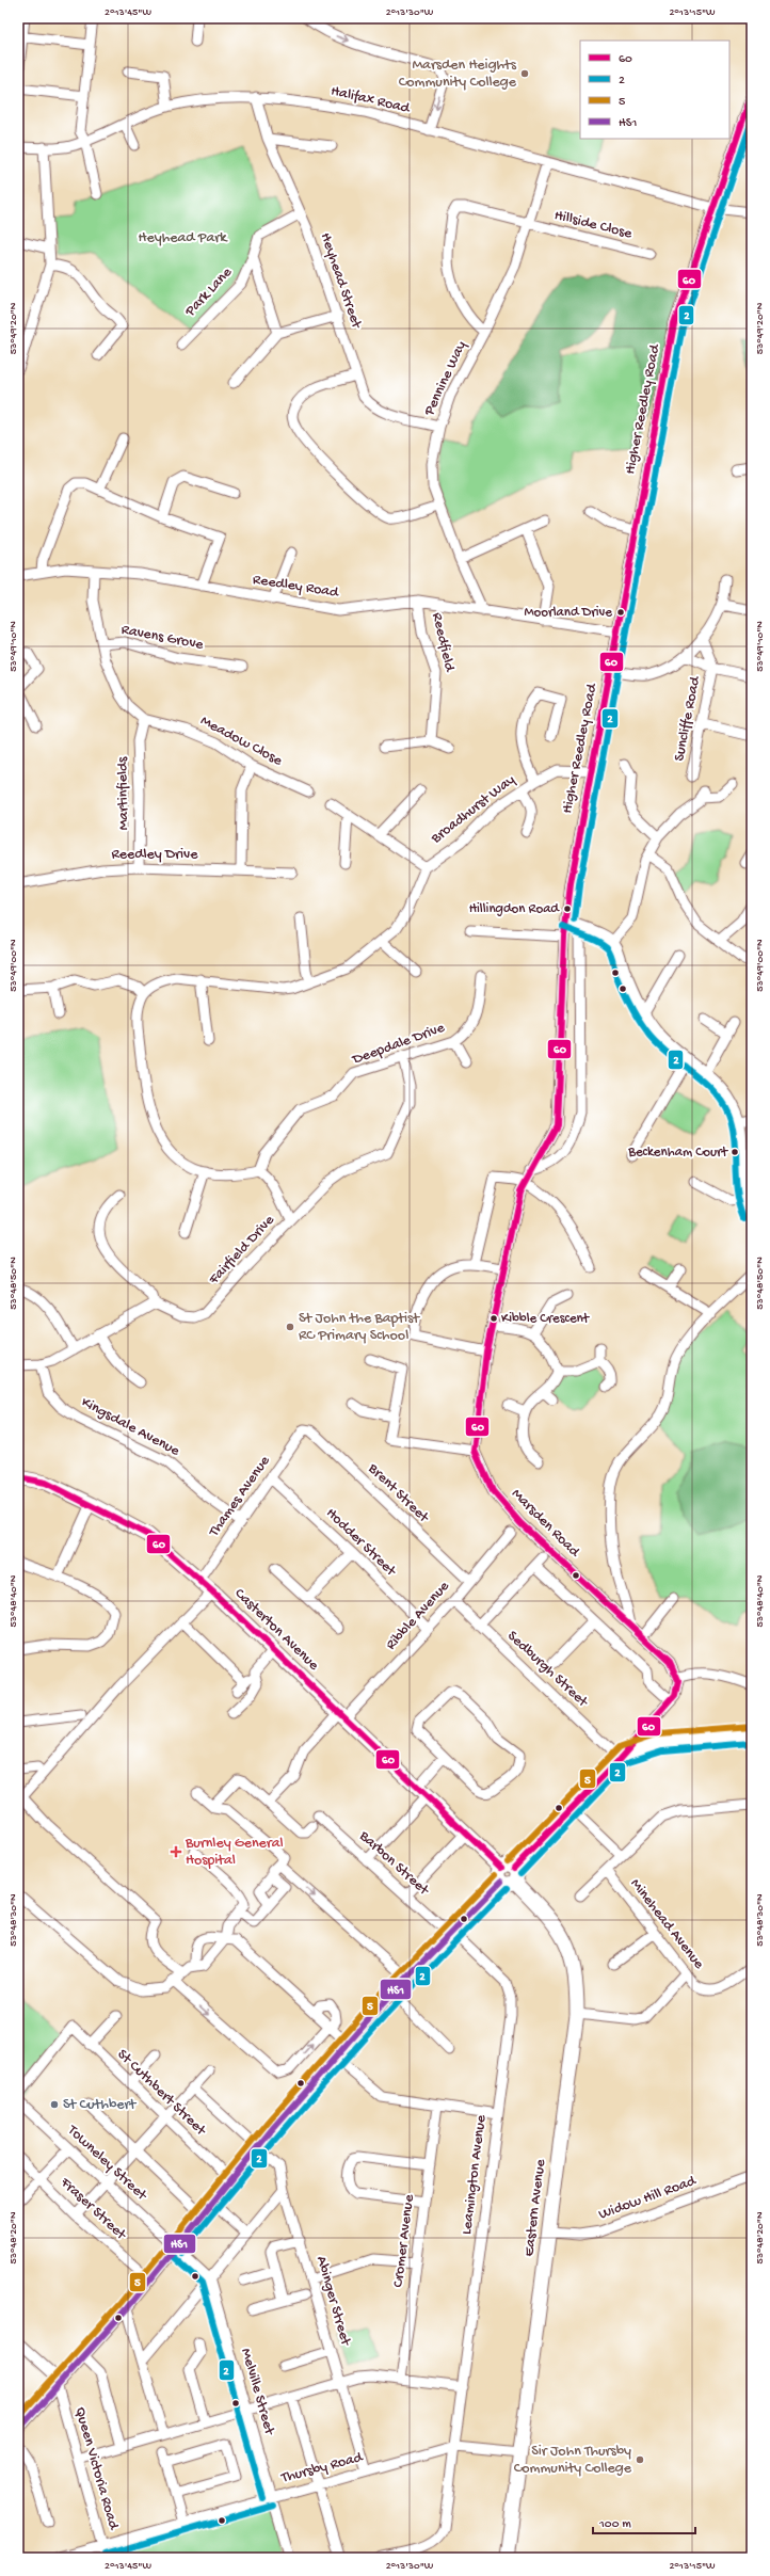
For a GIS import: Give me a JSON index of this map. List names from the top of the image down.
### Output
{
  "streets": {
    "highway": ["Casterton Avenue", "Eastern Avenue"],
    "street": [
      "Halifax Road",
      "Hillside Close",
      "Heyhead Street",
      "Park Lane",
      "Pennine Way",
      "Higher Reedley Road",
      "Reedley Road",
      "Ravens Grove",
      "Reedfield",
      "Suncliffe Road",
      "Meadow Close",
      "Martinfields",
      "Broadhurst Way",
      "Reedley Drive",
      "Deepdale Drive",
      "Fairfield Drive",
      "Kingsdale Avenue",
      "Brent Street",
      "Thames Avenue",
      "Marsden Road",
      "Hodder Street",
      "Ribble Avenue",
      "Sedburgh Street",
      "Barbon Street",
      "Minehead Avenue",
      "St Cuthbert Street",
      "Towneley Street",
      "Leamington Avenue",
      "Widow Hill Road",
      "Fraser Street",
      "Cromer Avenue",
      "Abinger Street",
      "Melville Street",
      "Queen Victoria Road",
      "Thursby Road"
    ]
  },
  "crossings": [
    ["Halifax Road", "Heyhead Street"],
    ["Halifax Road", "Pennine Way"],
    ["Halifax Road", "Higher Reedley Road"],
    ["Hillside Close", "Pennine Way"],
    ["Heyhead Street", "Park Lane"],
    ["Heyhead Street", "Pennine Way"],
    ["Pennine Way", "Reedley Road"],
    ["Higher Reedley Road", "Reedley Road"],
    ["Higher Reedley Road", "Broadhurst Way"],
    ["Reedley Road", "Reedfield"],
    ["Meadow Close", "Martinfields"],
    ["Martinfields", "Reedley Drive"],
    ["Deepdale Drive", "Fairfield Drive"],
    ["Kingsdale Avenue", "Thames Avenue"],
    ["Brent Street", "Thames Avenue"],
    ["Brent Street", "Ribble Avenue"],
    ["Thames Avenue", "Hodder Street"],
    ["Thames Avenue", "Casterton Avenue"],
    ["Hodder Street", "Ribble Avenue"],
    ["Ribble Avenue", "Casterton Avenue"],
    ["Ribble Avenue", "Sedburgh Street"],
    ["Casterton Avenue", "Eastern Avenue"],
    ["Barbon Street", "Leamington Avenue"],
    ["Leamington Avenue", "Thursby Road"],
    ["Widow Hill Road", "Eastern Avenue"],
    ["Eastern Avenue", "Thursby Road"],
    ["Abinger Street", "Thursby Road"],
    ["Melville Street", "Thursby Road"],
    ["Queen Victoria Road", "Thursby Road"]
  ],
  "parks": ["Heyhead Park"],
  "places": {
    "other": [
      "Marsden Heights Community College",
      "Moorland Drive",
      "Hillingdon Road",
      "Beckenham Court",
      "Kibble Crescent",
      "St John the Baptist RC Primary School",
      "St Cuthbert",
      "Sir John Thursby Community College"
    ],
    "health": ["Burnley General Hospital"]
  },
  "lines": [
    "transit line 60",
    "transit line 2",
    "transit line 5",
    "transit line HS1"
  ],
  "legend": [
    "60",
    "2",
    "5",
    "HS1"
  ],
  "scale_bar": "100 m",
  "coordinates": [
    "2°13'45\"W",
    "2°13'30\"W",
    "2°13'15\"W",
    "53°49'20\"N",
    "53°49'10\"N",
    "53°49'00\"N",
    "53°48'50\"N",
    "53°48'40\"N",
    "53°48'30\"N",
    "53°48'20\"N"
  ]
}
